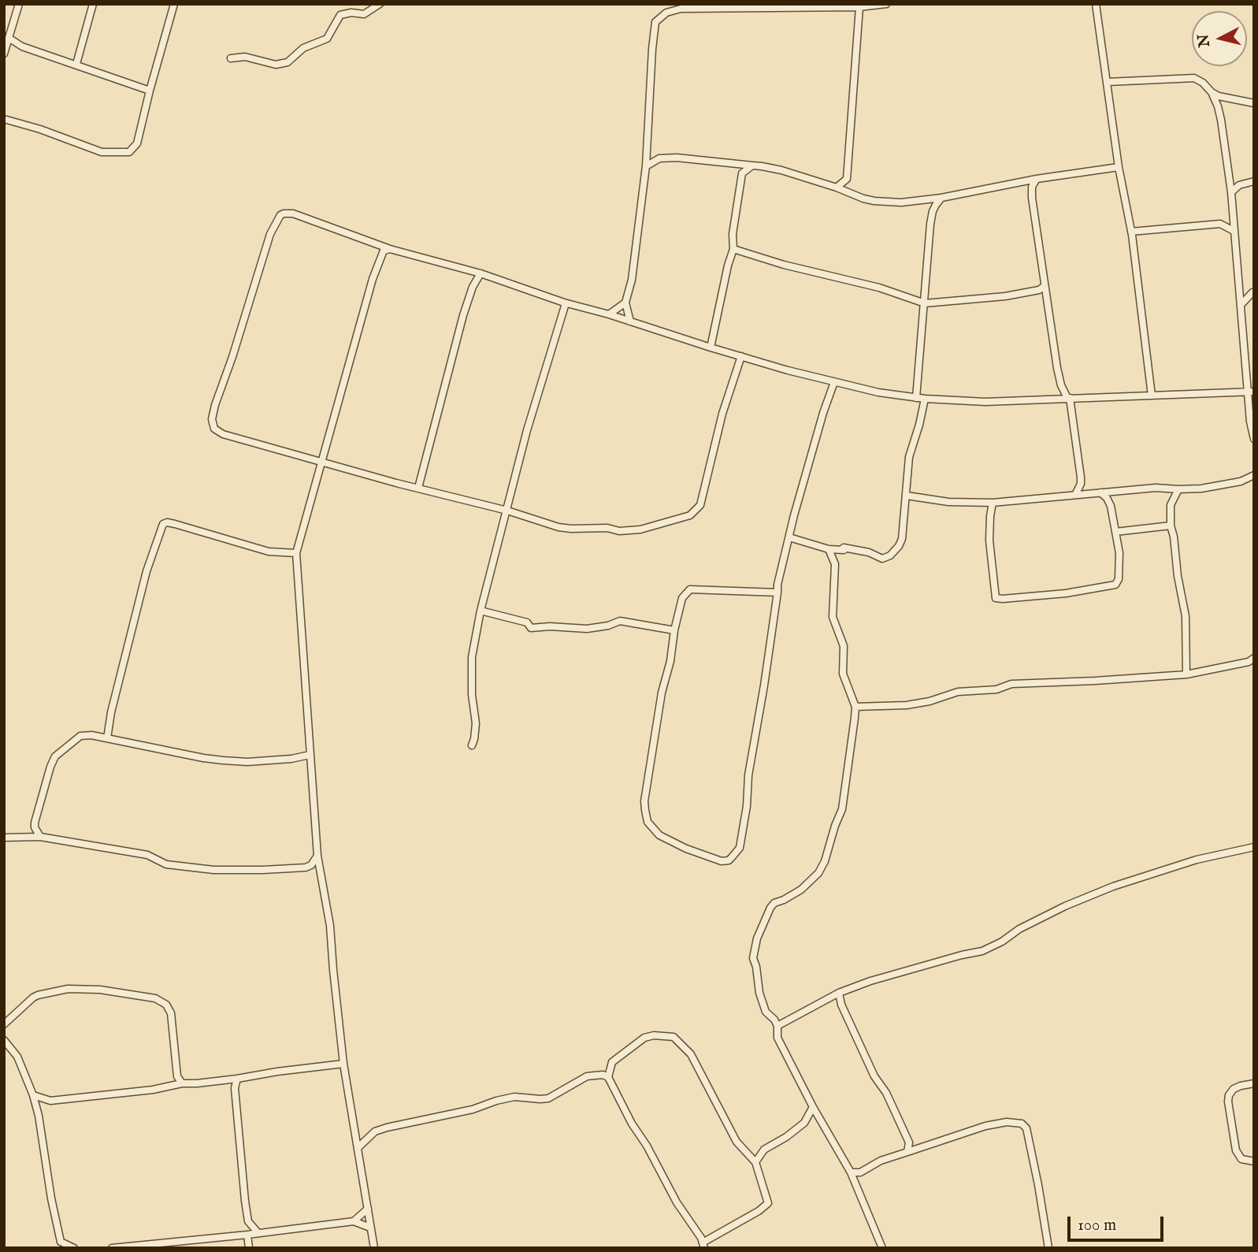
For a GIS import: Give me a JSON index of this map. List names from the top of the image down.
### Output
{
  "scale_bar": "100 m",
  "north": "left"
}
